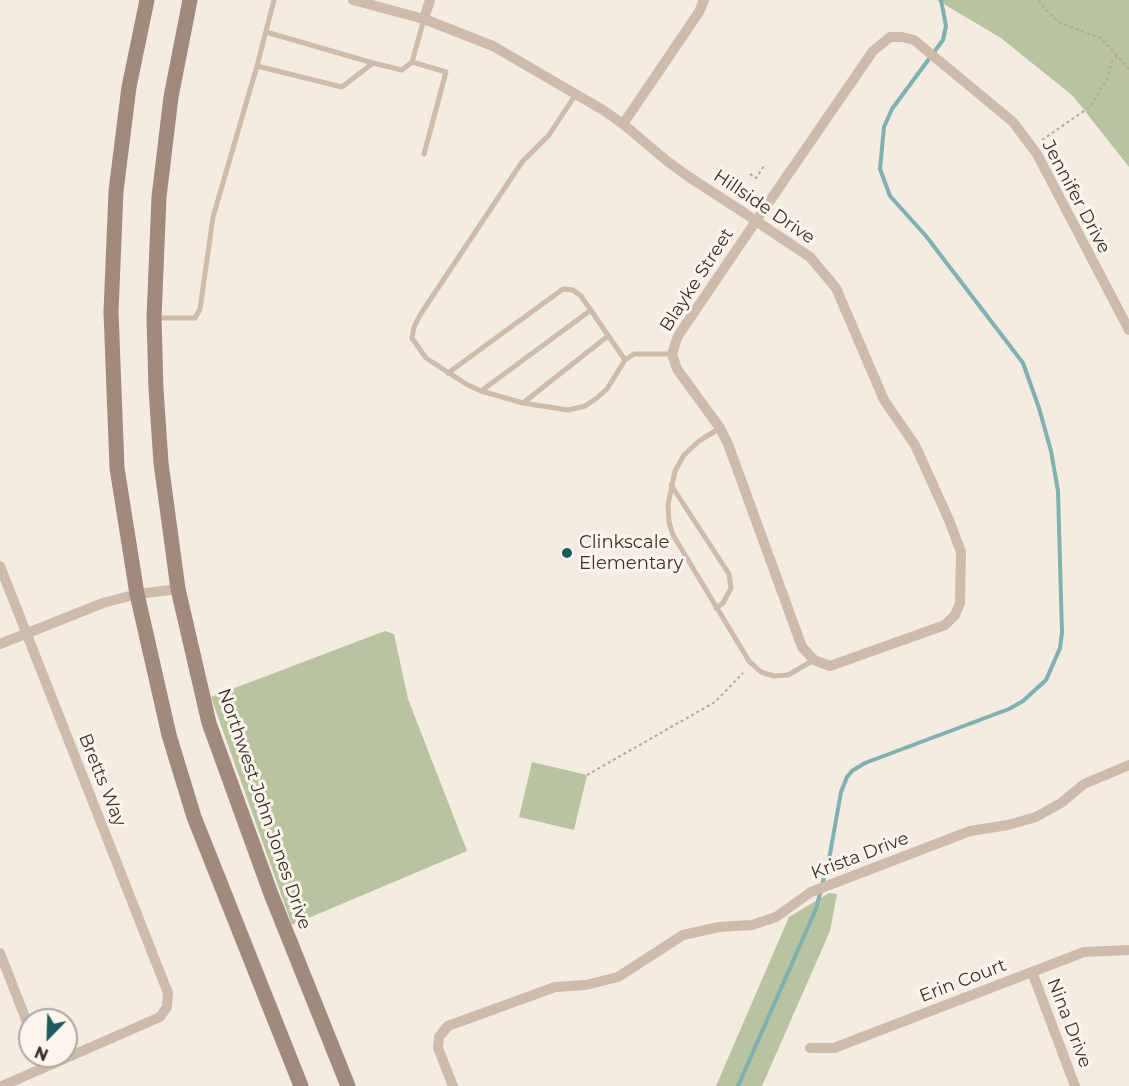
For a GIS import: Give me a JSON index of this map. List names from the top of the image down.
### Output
{
  "streets": {
    "main road": ["Northwest John Jones Drive"],
    "street": [
      "Jennifer Drive",
      "Hillside Drive",
      "Blayke Street",
      "Bretts Way",
      "Krista Drive",
      "Erin Court",
      "Nina Drive"
    ]
  },
  "crossings": [
    ["Jennifer Drive", "Blayke Street"],
    ["Hillside Drive", "Blayke Street"],
    ["Erin Court", "Nina Drive"]
  ],
  "places": ["Clinkscale Elementary"],
  "north": "bottom left"
}
